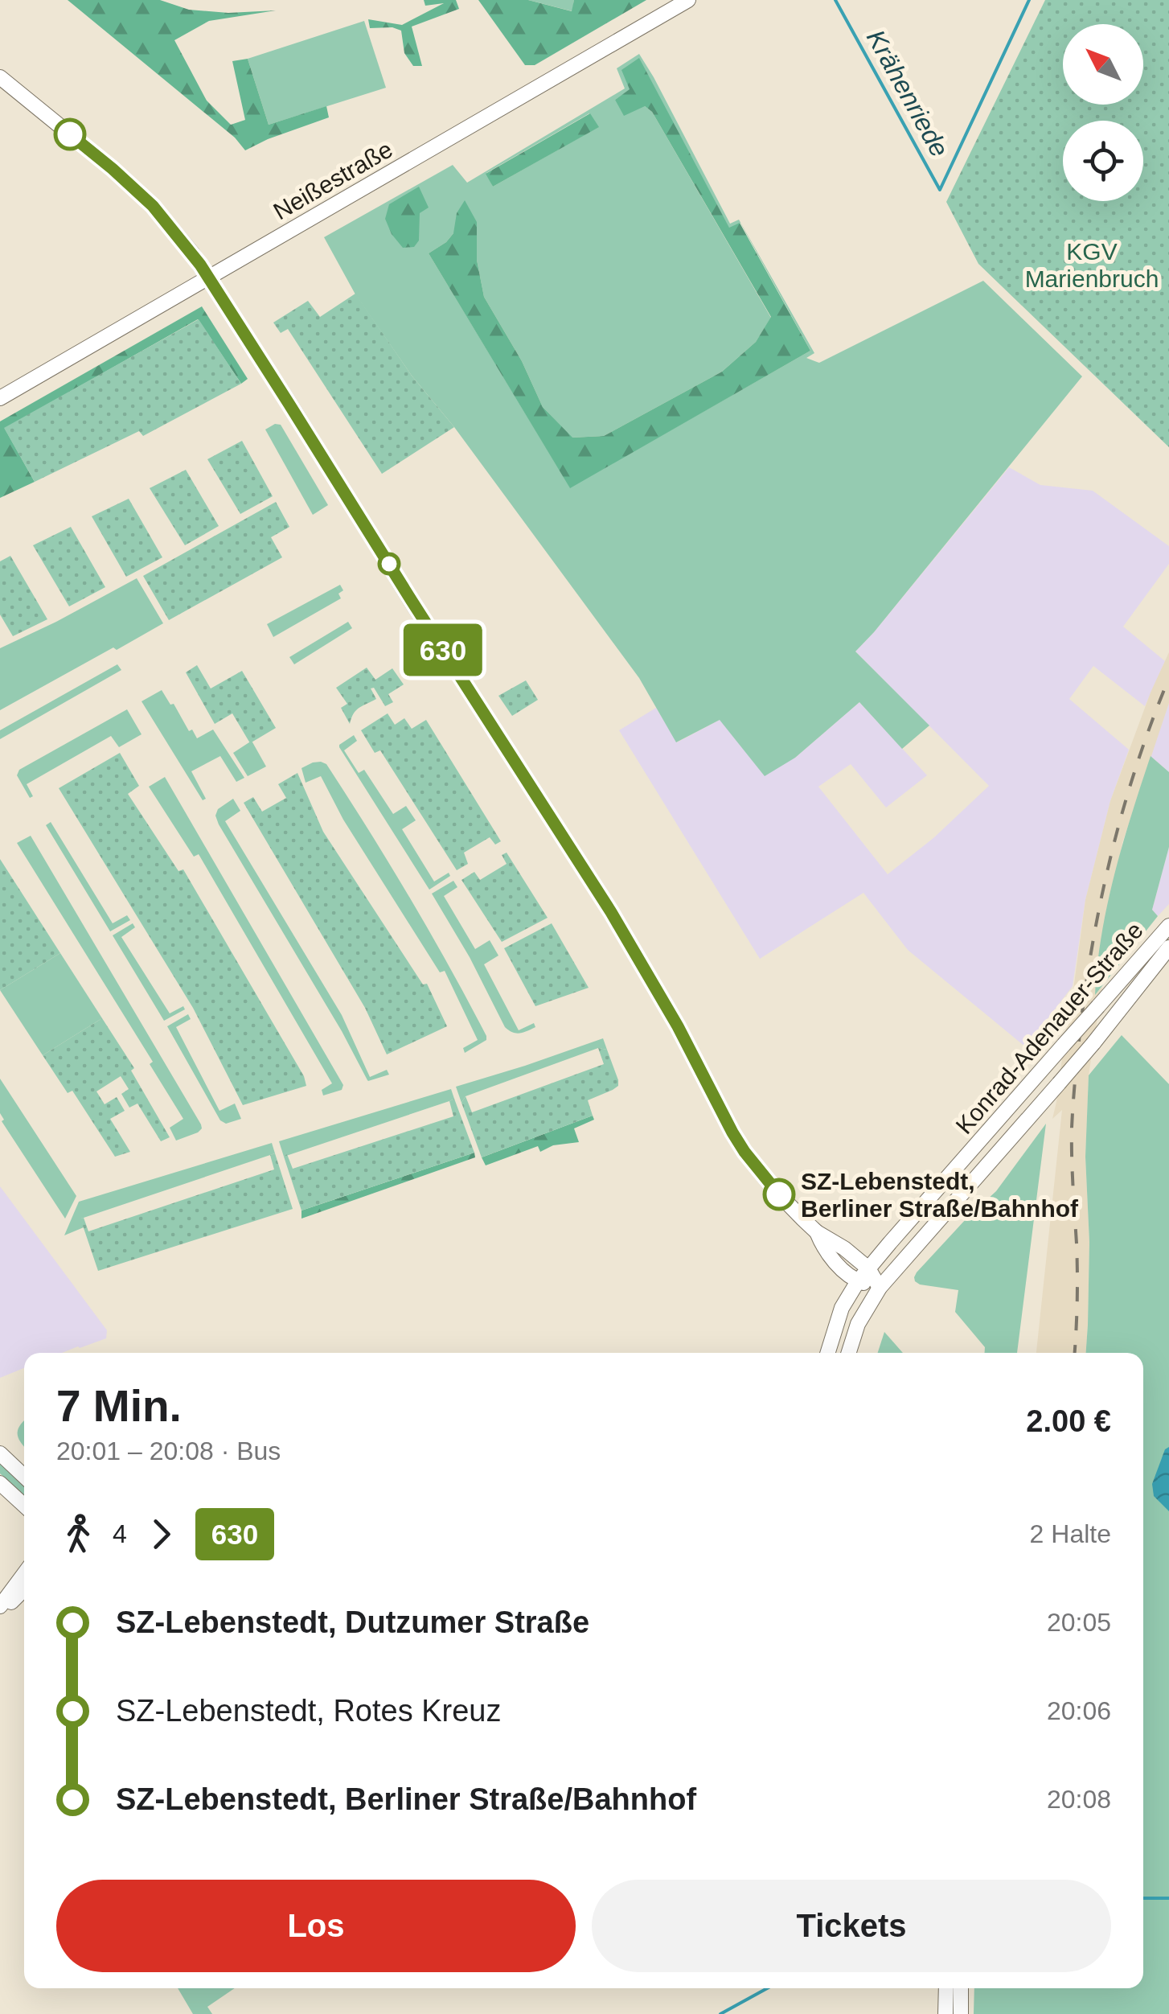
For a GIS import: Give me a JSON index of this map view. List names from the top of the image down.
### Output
{
  "streets": {
    "street": ["Neißestraße", "Konrad-Adenauer-Straße"]
  },
  "water": ["Krähenriede"],
  "parks": ["KGV Marienbruch"],
  "places": ["SZ-Lebenstedt, Berliner Straße/Bahnhof"],
  "lines": ["bus line 630"],
  "north": "top left",
  "page": {
    "on_map": "630",
    "heading": ["7 Min.", "20:01 – 20:08 · Bus", "2.00 €"],
    "legs": ["4", "630", "2 Halte"],
    "list": [
      {
        "name": "SZ-Lebenstedt, Dutzumer Straße",
        "value": "20:05"
      },
      {
        "name": "SZ-Lebenstedt, Rotes Kreuz",
        "value": "20:06"
      },
      {
        "name": "SZ-Lebenstedt, Berliner Straße/Bahnhof",
        "value": "20:08"
      }
    ],
    "buttons": ["Los", "Tickets"]
  }
}
